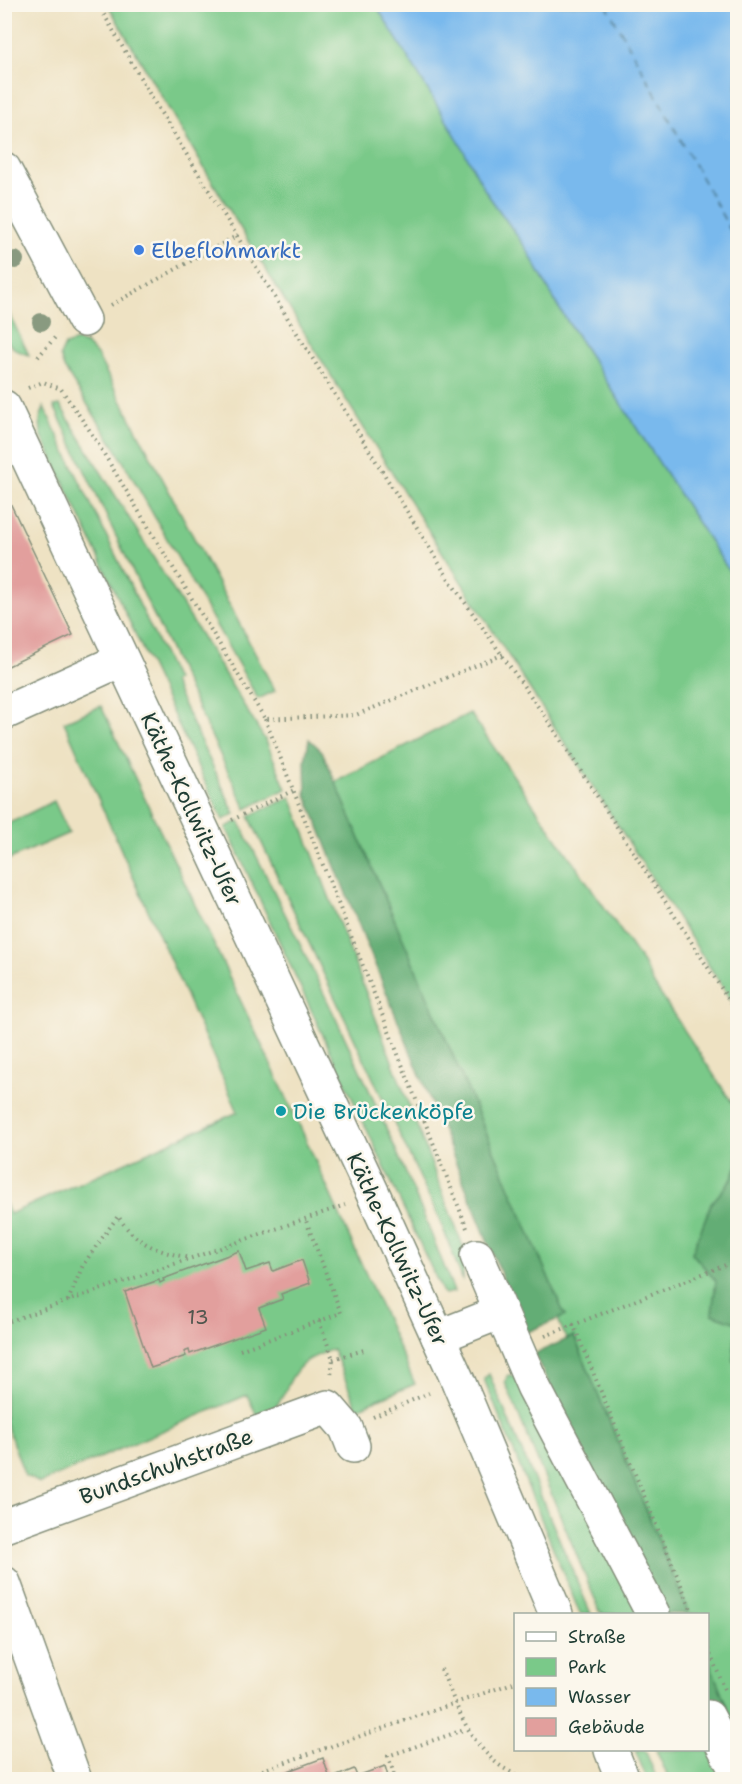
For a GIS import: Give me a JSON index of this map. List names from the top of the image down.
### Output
{
  "streets": {
    "main road": ["Käthe-Kollwitz-Ufer", "Bundschuhstraße"]
  },
  "places": ["Elbeflohmarkt", "Die Brückenköpfe"],
  "house_numbers": ["13"],
  "legend": [
    "Straße",
    "Park",
    "Wasser",
    "Gebäude"
  ]
}
